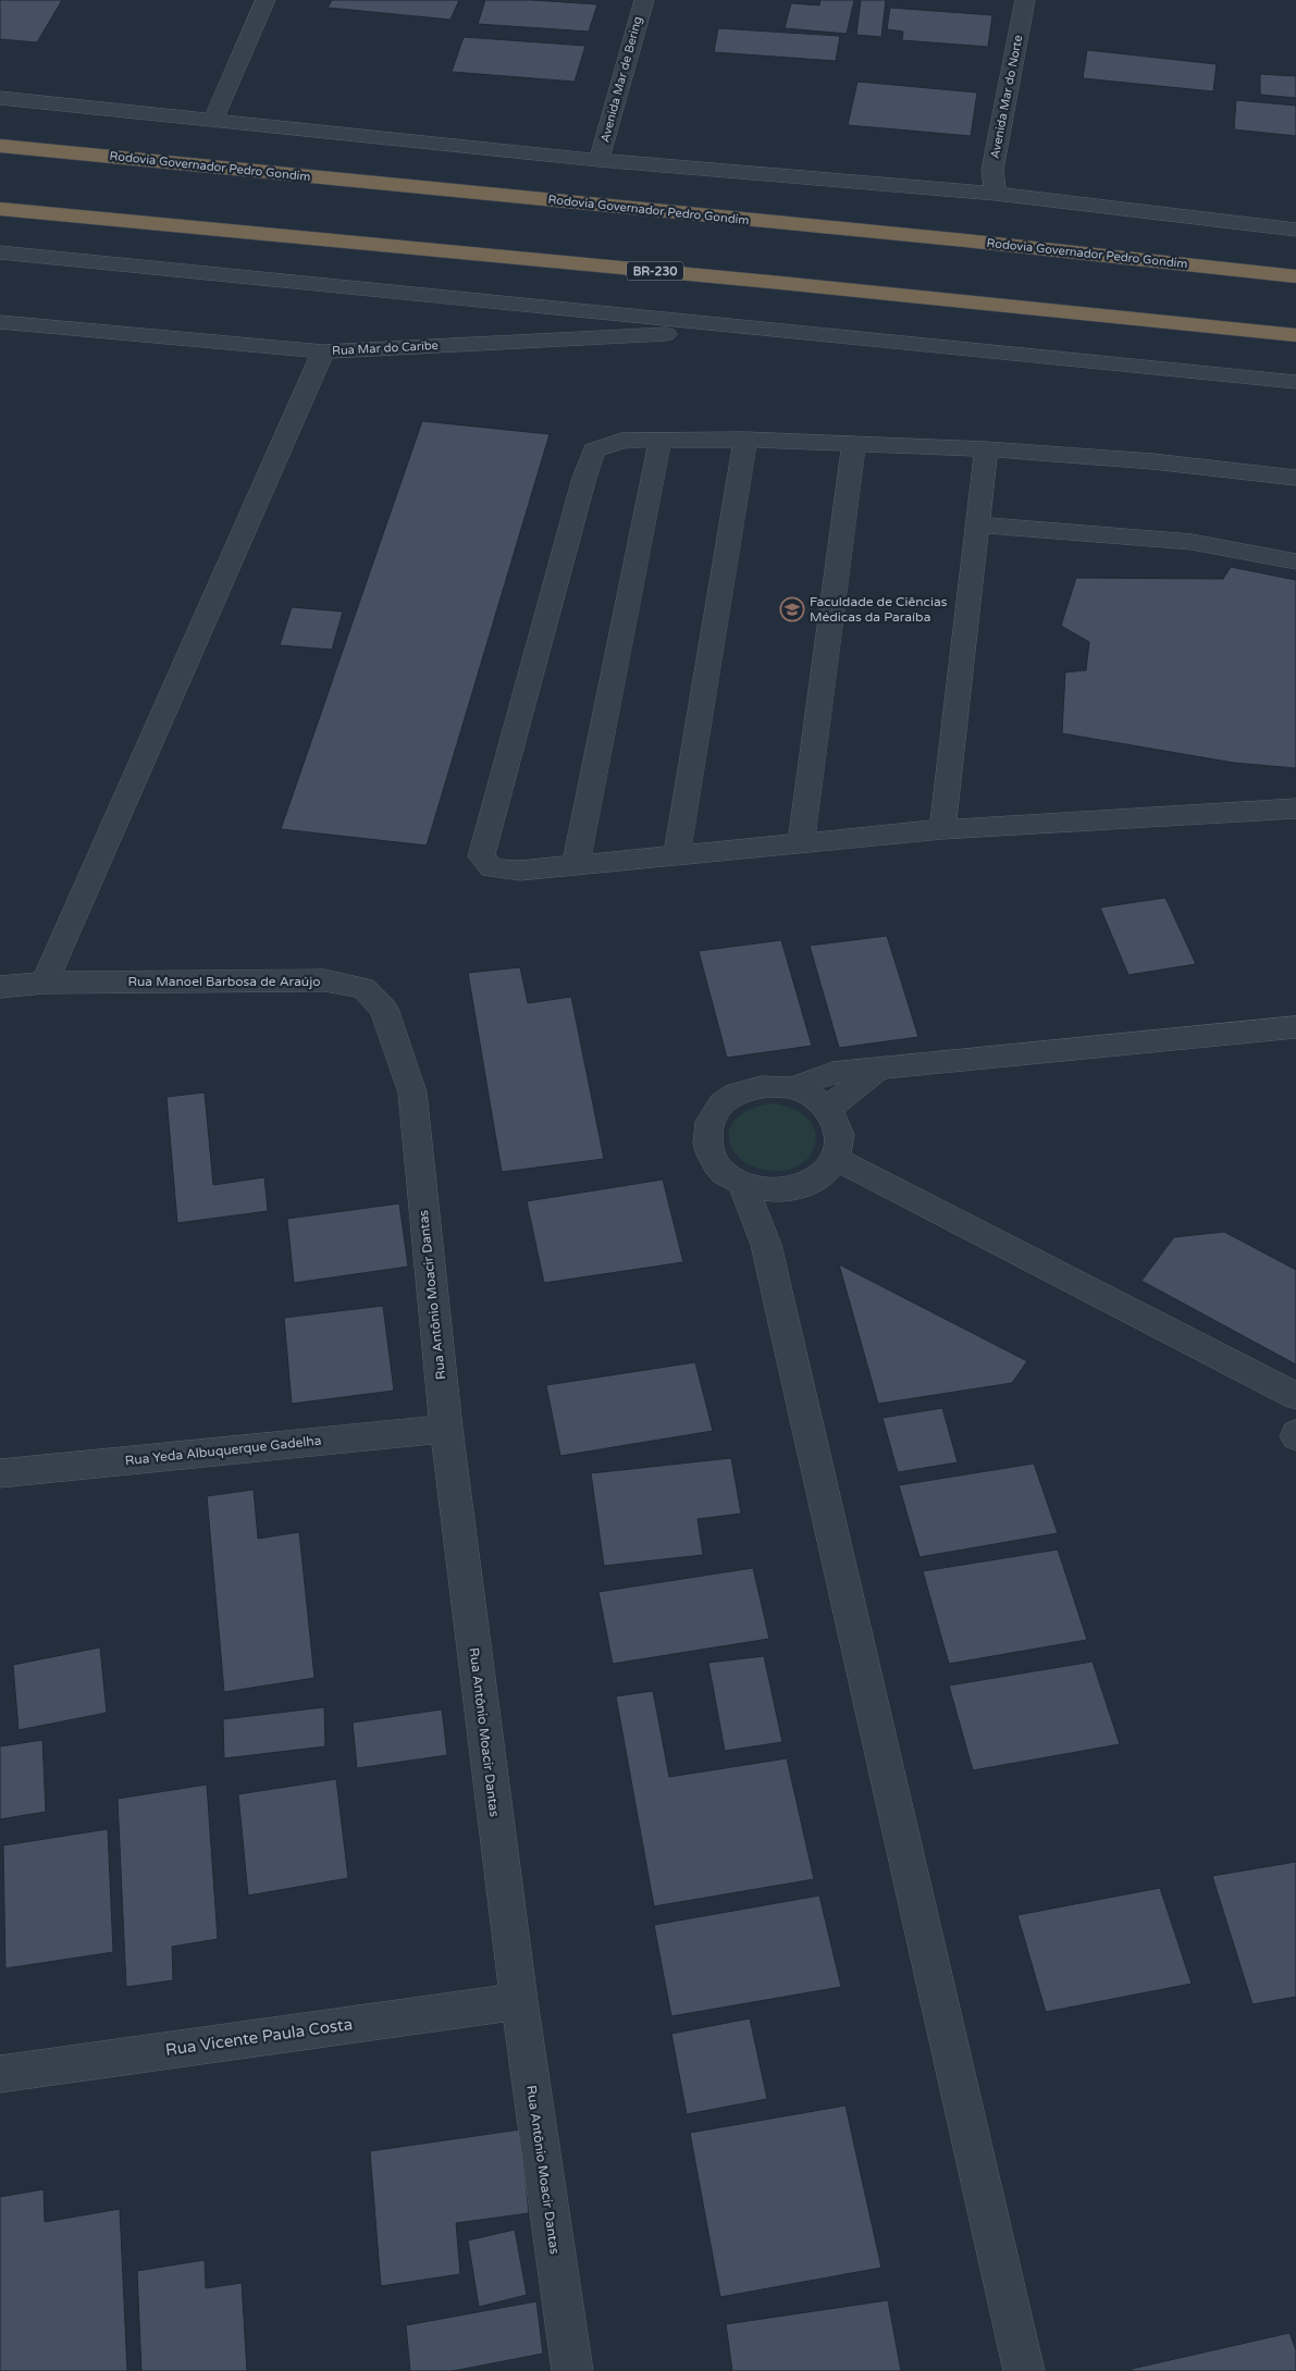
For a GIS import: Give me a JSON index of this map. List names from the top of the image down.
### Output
{
  "streets": {
    "highway": ["Rodovia Governador Pedro Gondim", "BR-230"],
    "street": [
      "Avenida Mar de Bering",
      "Avenida Mar do Norte",
      "Rua Mar do Caribe",
      "Rua Manoel Barbosa de Araújo",
      "Rua Antônio Moacir Dantas",
      "Rua Yeda Albuquerque Gadelha",
      "Rua Vicente Paula Costa"
    ]
  },
  "crossings": [
    ["Rua Manoel Barbosa de Araújo", "Rua Antônio Moacir Dantas"],
    ["Rua Antônio Moacir Dantas", "Rua Yeda Albuquerque Gadelha"],
    ["Rua Antônio Moacir Dantas", "Rua Vicente Paula Costa"]
  ],
  "places": {
    "school or university": ["Faculdade de Ciências Médicas da Paraíba"]
  }
}
